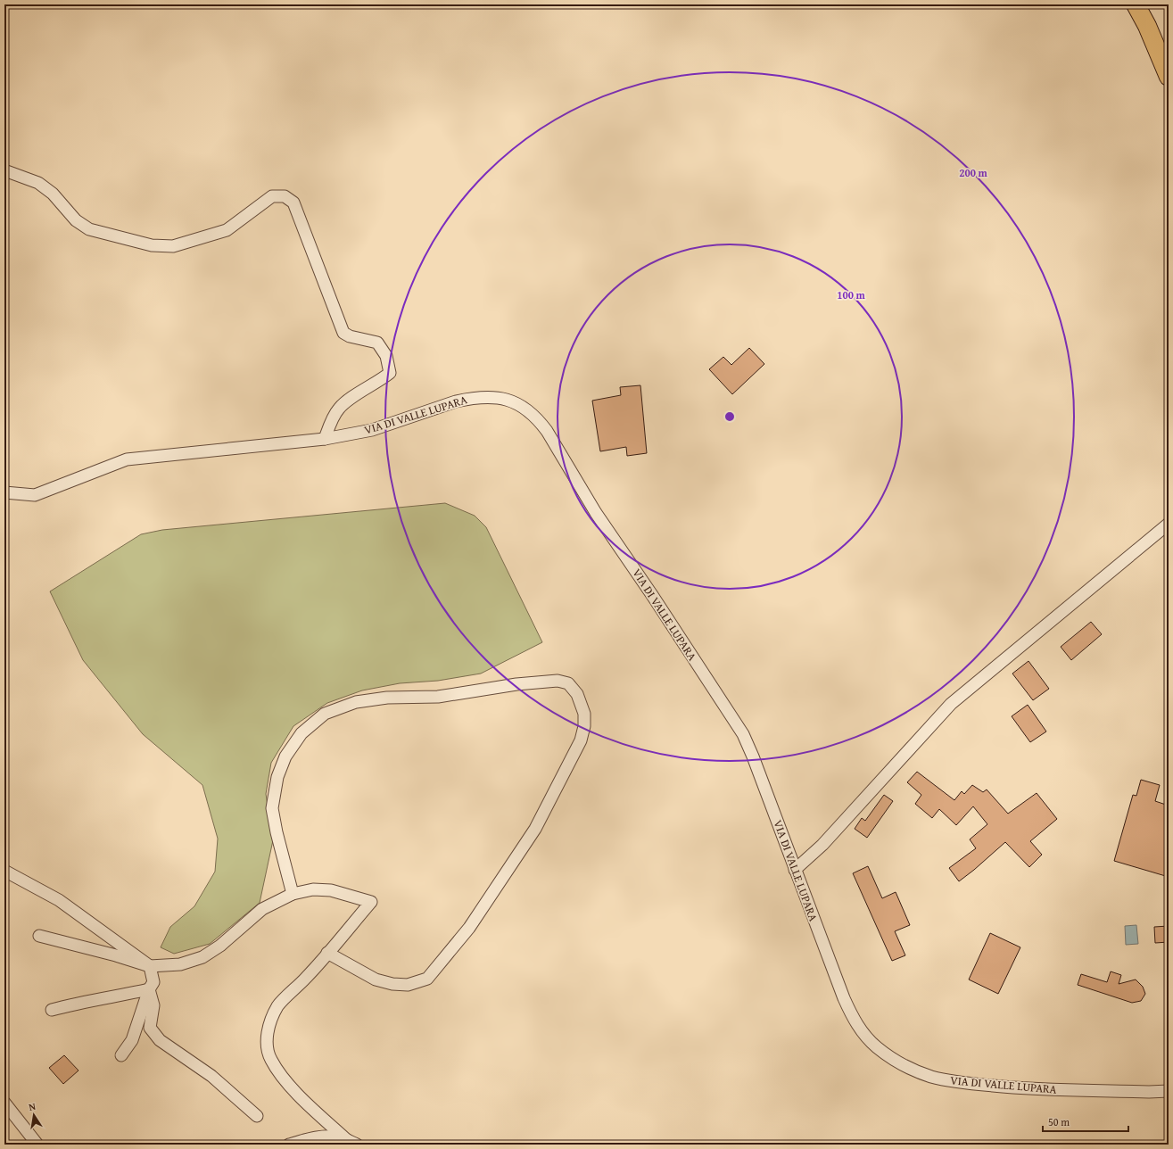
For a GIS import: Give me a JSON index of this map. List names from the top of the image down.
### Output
{
  "streets": {
    "street": ["VIA DI VALLE LUPARA"]
  },
  "scale_bar": "50 m",
  "north": "top",
  "rings": ["200 m", "100 m"]
}
